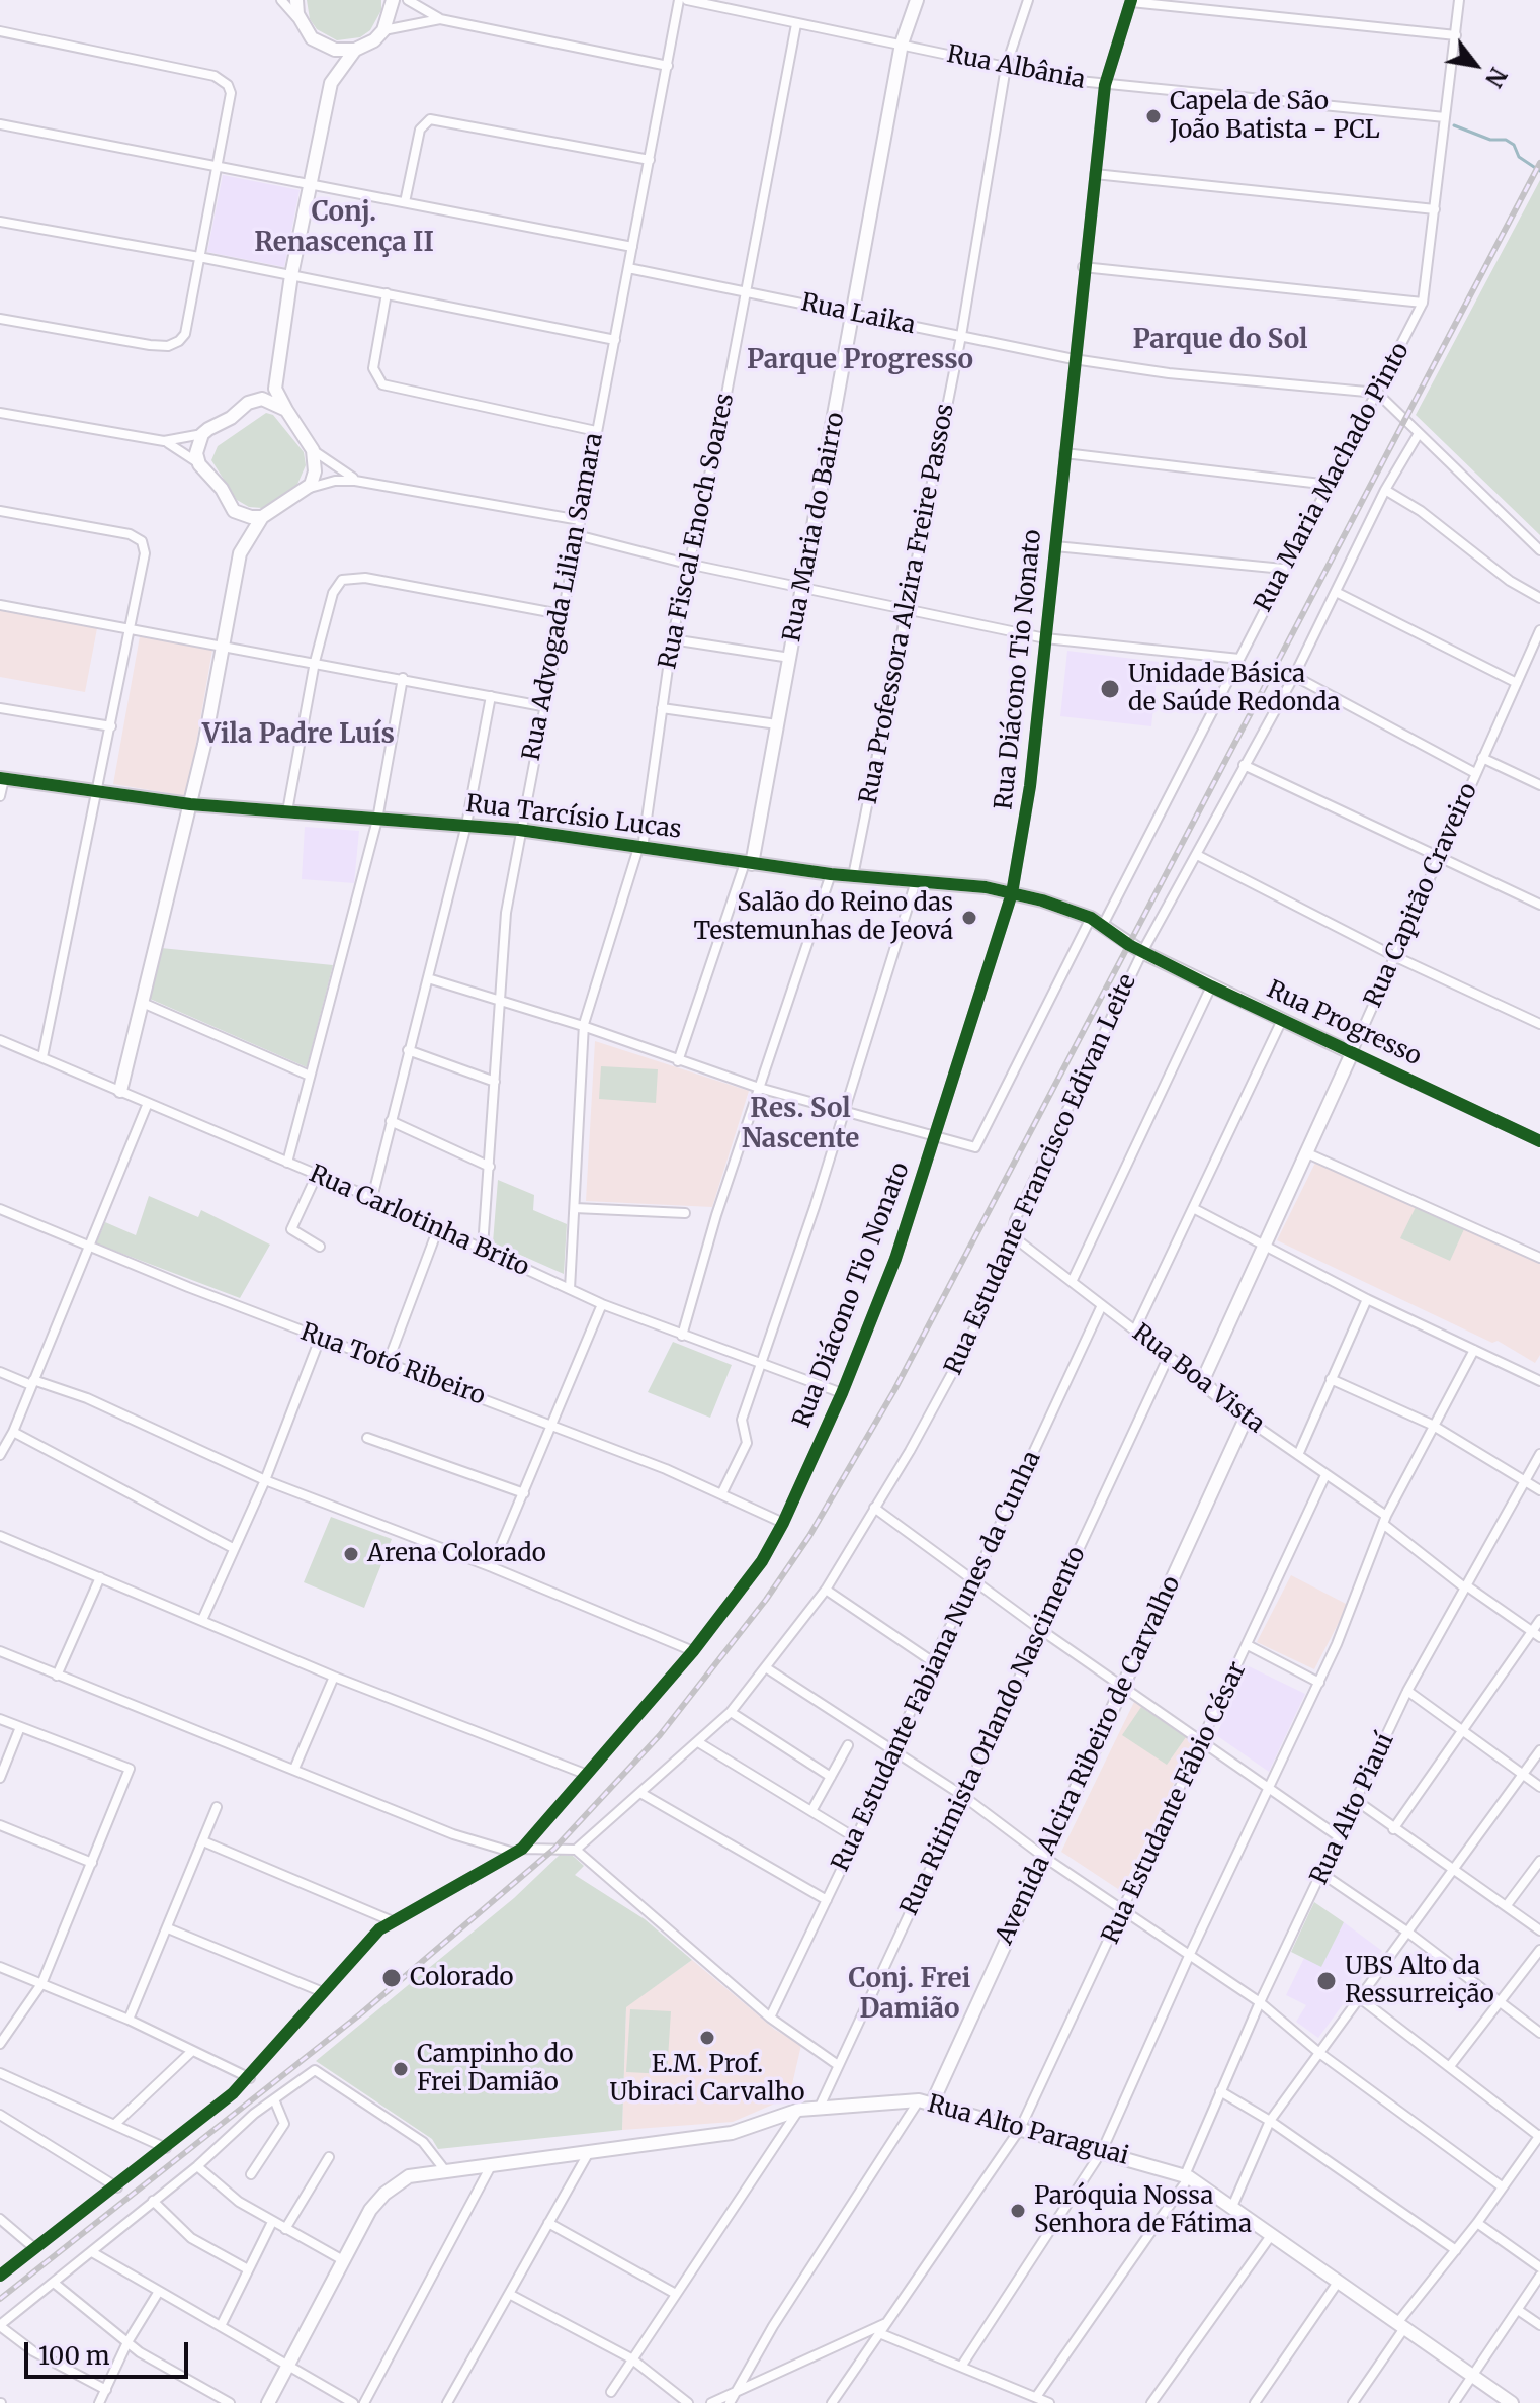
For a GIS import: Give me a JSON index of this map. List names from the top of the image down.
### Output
{
  "streets": {
    "street": [
      "Rua Albânia",
      "Rua Laika",
      "Rua Maria Machado Pinto",
      "Rua Maria do Bairro",
      "Rua Fiscal Enoch Soares",
      "Rua Advogada Lilian Samara",
      "Rua Professora Alzira Freire Passos",
      "Rua Diácono Tio Nonato",
      "Rua Tarcísio Lucas",
      "Rua Capitão Craveiro",
      "Rua Progresso",
      "Rua Estudante Francisco Edivan Leite",
      "Rua Carlotinha Brito",
      "Rua Totó Ribeiro",
      "Rua Boa Vista",
      "Rua Estudante Fabiana Nunes da Cunha",
      "Rua Ritimista Orlando Nascimento",
      "Avenida Alcira Ribeiro de Carvalho",
      "Rua Estudante Fábio César",
      "Rua Alto Piauí",
      "Rua Alto Paraguai"
    ]
  },
  "crossings": [
    ["Rua Albânia", "Rua Maria Machado Pinto"],
    ["Rua Albânia", "Rua Maria do Bairro"],
    ["Rua Albânia", "Rua Fiscal Enoch Soares"],
    ["Rua Albânia", "Rua Professora Alzira Freire Passos"],
    ["Rua Albânia", "Rua Diácono Tio Nonato"],
    ["Rua Laika", "Rua Maria Machado Pinto"],
    ["Rua Laika", "Rua Maria do Bairro"],
    ["Rua Laika", "Rua Fiscal Enoch Soares"],
    ["Rua Laika", "Rua Advogada Lilian Samara"],
    ["Rua Laika", "Rua Professora Alzira Freire Passos"],
    ["Rua Laika", "Rua Diácono Tio Nonato"],
    ["Rua Maria Machado Pinto", "Rua Diácono Tio Nonato"],
    ["Rua Maria Machado Pinto", "Rua Tarcísio Lucas"],
    ["Rua Maria do Bairro", "Rua Tarcísio Lucas"],
    ["Rua Fiscal Enoch Soares", "Rua Tarcísio Lucas"],
    ["Rua Fiscal Enoch Soares", "Rua Carlotinha Brito"],
    ["Rua Advogada Lilian Samara", "Rua Tarcísio Lucas"],
    ["Rua Advogada Lilian Samara", "Rua Carlotinha Brito"],
    ["Rua Professora Alzira Freire Passos", "Rua Tarcísio Lucas"],
    ["Rua Diácono Tio Nonato", "Rua Tarcísio Lucas"],
    ["Rua Diácono Tio Nonato", "Rua Estudante Francisco Edivan Leite"],
    ["Rua Diácono Tio Nonato", "Rua Carlotinha Brito"],
    ["Rua Diácono Tio Nonato", "Rua Totó Ribeiro"],
    ["Rua Tarcísio Lucas", "Rua Progresso"],
    ["Rua Capitão Craveiro", "Rua Progresso"],
    ["Rua Capitão Craveiro", "Rua Boa Vista"],
    ["Rua Progresso", "Rua Estudante Francisco Edivan Leite"],
    ["Rua Estudante Francisco Edivan Leite", "Rua Boa Vista"],
    ["Rua Boa Vista", "Rua Estudante Fabiana Nunes da Cunha"],
    ["Rua Boa Vista", "Rua Ritimista Orlando Nascimento"],
    ["Rua Boa Vista", "Avenida Alcira Ribeiro de Carvalho"],
    ["Rua Boa Vista", "Rua Estudante Fábio César"],
    ["Rua Boa Vista", "Rua Alto Piauí"],
    ["Rua Ritimista Orlando Nascimento", "Rua Alto Paraguai"],
    ["Avenida Alcira Ribeiro de Carvalho", "Rua Alto Paraguai"],
    ["Rua Estudante Fábio César", "Rua Alto Paraguai"],
    ["Rua Alto Piauí", "Rua Alto Paraguai"]
  ],
  "districts": [
    "Conj. Renascença II",
    "Parque do Sol",
    "Parque Progresso",
    "Vila Padre Luís",
    "Res. Sol Nascente",
    "Conj. Frei Damião"
  ],
  "places": [
    "Capela de São João Batista - PCL",
    "Unidade Básica de Saúde Redonda",
    "Salão do Reino das Testemunhas de Jeová",
    "Arena Colorado",
    "Colorado",
    "UBS Alto da Ressurreição",
    "E.M. Prof. Ubiraci Carvalho",
    "Campinho do Frei Damião",
    "Paróquia Nossa Senhora de Fátima"
  ],
  "scale_bar": "100 m",
  "north": "bottom right"
}
